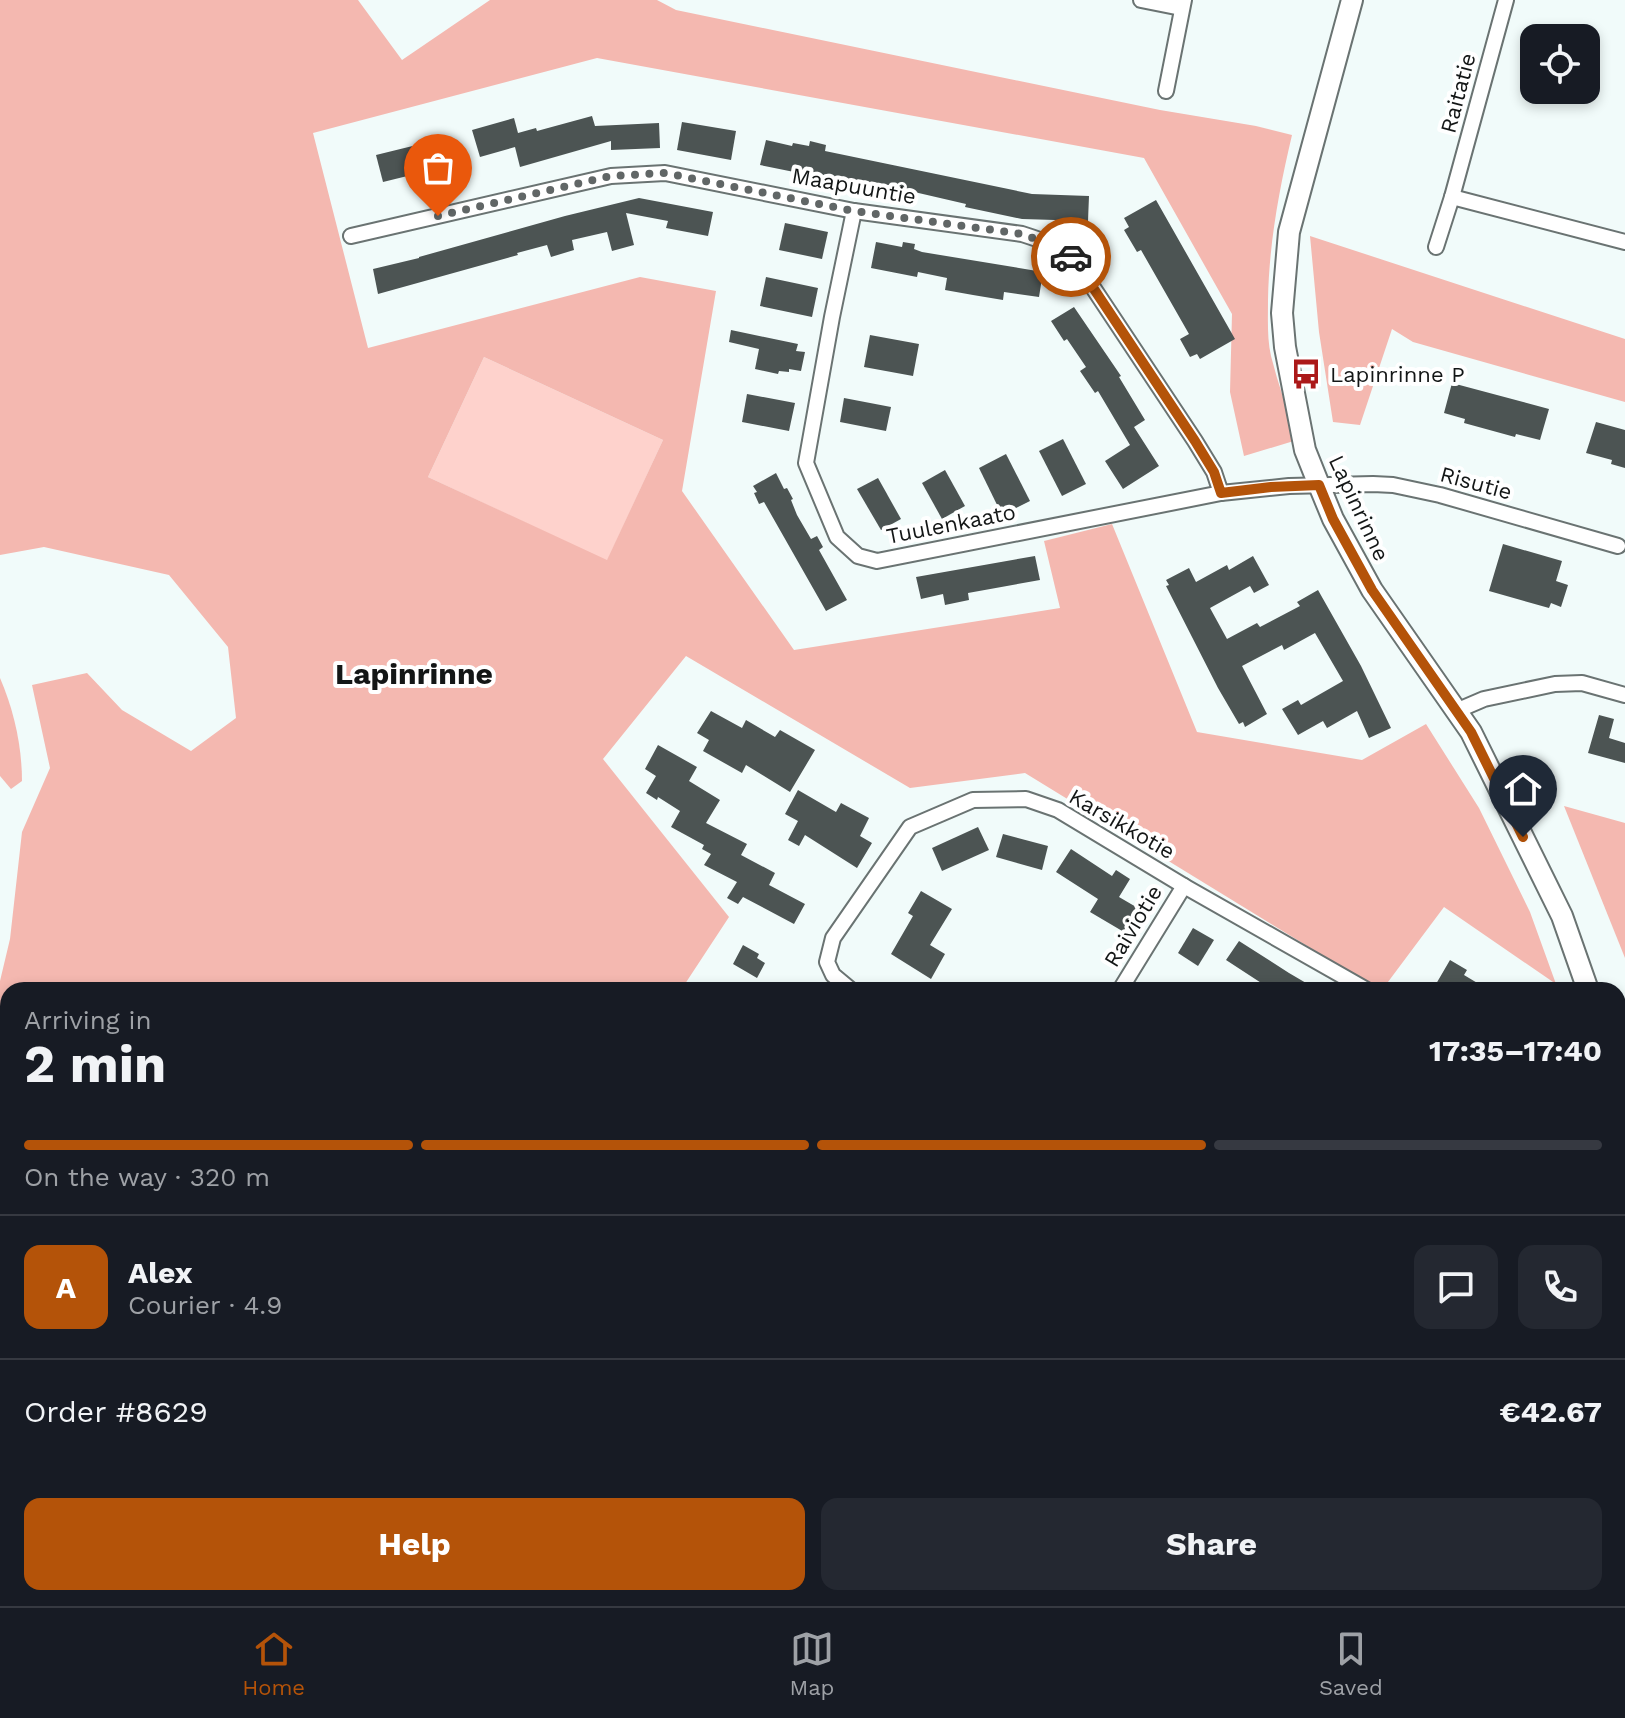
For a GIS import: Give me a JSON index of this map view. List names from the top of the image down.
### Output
{
  "streets": {
    "street": [
      "Raitatie",
      "Maapuuntie",
      "Risutie",
      "Lapinrinne",
      "Tuulenkaato",
      "Karsikkotie",
      "Raiviotie"
    ]
  },
  "crossings": [
    ["Maapuuntie", "Tuulenkaato"],
    ["Risutie", "Lapinrinne"],
    ["Risutie", "Tuulenkaato"],
    ["Lapinrinne", "Tuulenkaato"],
    ["Karsikkotie", "Raiviotie"]
  ],
  "districts": ["Lapinrinne"],
  "places": {
    "bus stop": ["Lapinrinne P"]
  },
  "page": {
    "heading": ["2 min", "Arriving in", "17:35–17:40"],
    "panel": [
      "Alex",
      "Courier · 4.9",
      "Order #8629",
      "€42.67"
    ],
    "bar": "On the way · 320 m",
    "round": "A",
    "buttons": ["Help", "Share"],
    "tabs": ["Home", "Map", "Saved"]
  }
}
